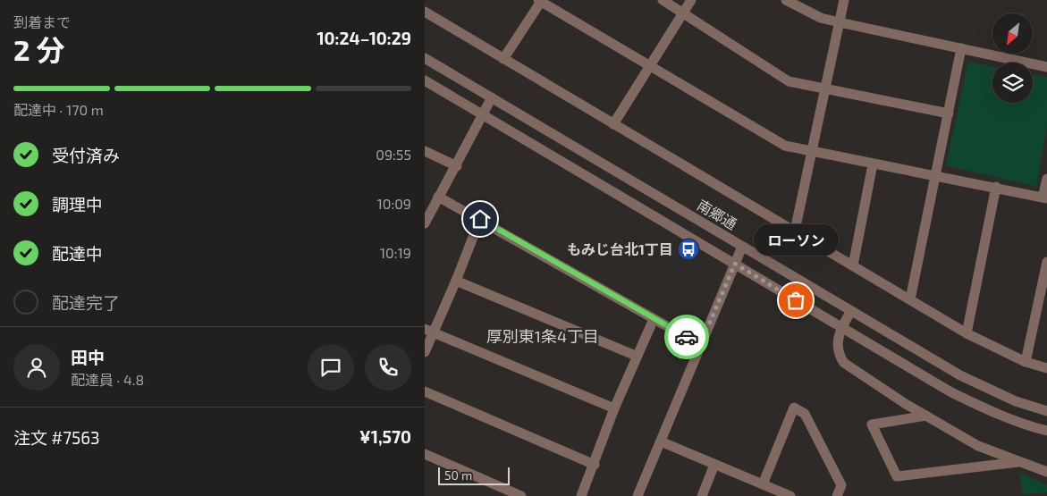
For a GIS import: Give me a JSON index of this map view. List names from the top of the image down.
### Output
{
  "streets": {
    "street": ["南郷通"]
  },
  "districts": ["厚別東1条4丁目"],
  "places": {
    "bus stop": ["もみじ台北1丁目"],
    "other": ["ローソン"]
  },
  "scale_bar": "50 m",
  "north": "bottom left",
  "page": {
    "heading": ["2 分", "到着まで", "10:24–10:29"],
    "panel": [
      "田中",
      "配達員 · 4.8",
      "注文 #7563",
      "¥1,570"
    ],
    "bar": "配達中 · 170 m",
    "list": [
      ["受付済み", "09:55"],
      ["調理中", "10:09"],
      ["配達中", "10:19"],
      "配達完了"
    ],
    "bubble": "ローソン",
    "scale": "50 m"
  }
}
